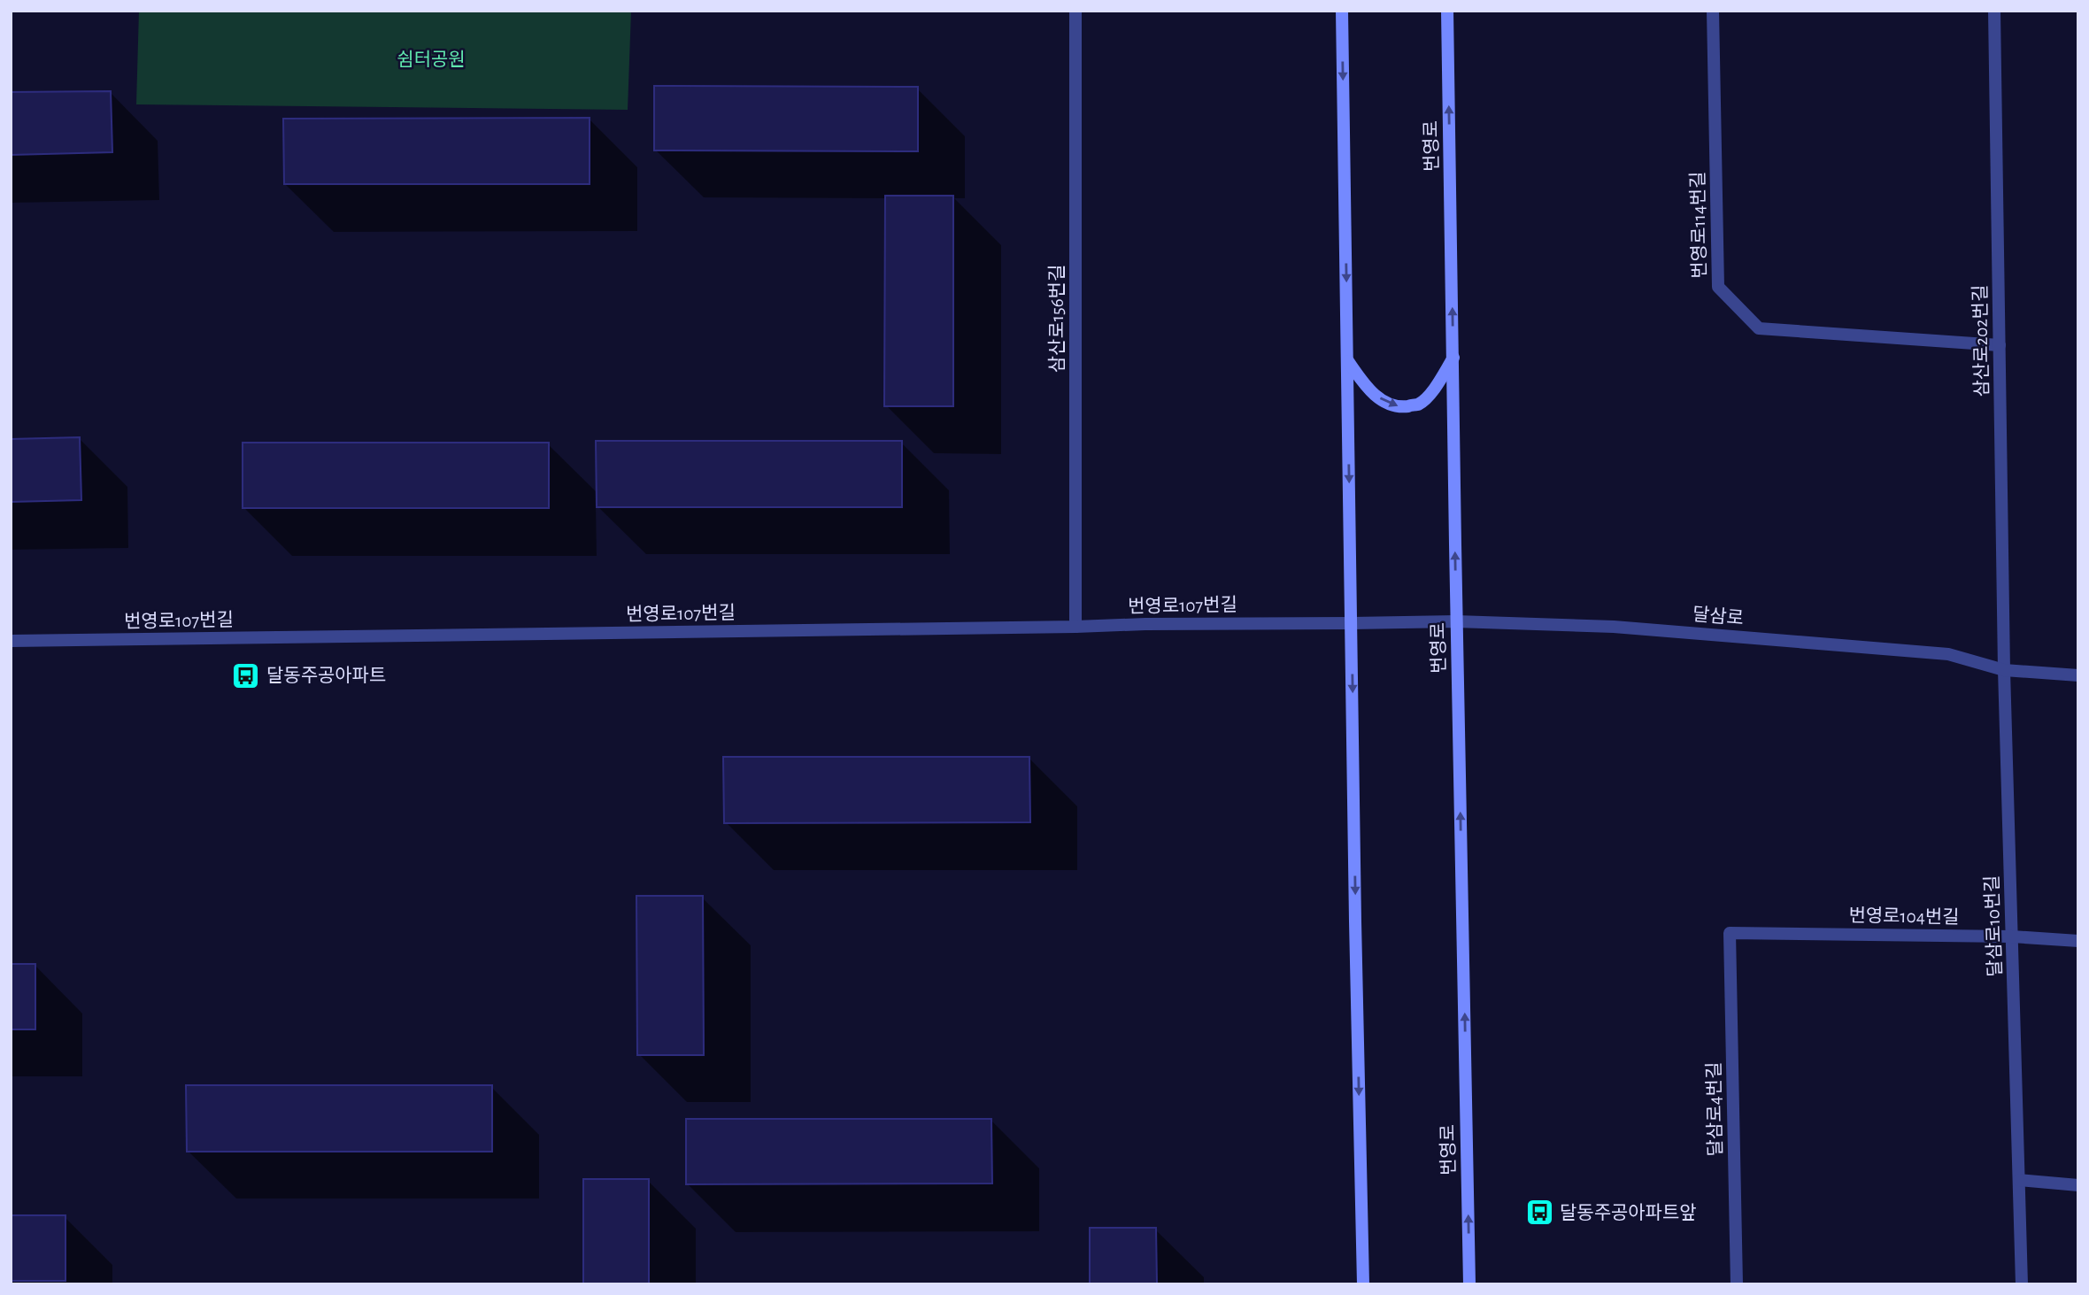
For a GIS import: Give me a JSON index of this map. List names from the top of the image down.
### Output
{
  "streets": {
    "main road": ["번영로"],
    "street": [
      "번영로114번길",
      "삼산로156번길",
      "삼산로202번길",
      "번영로107번길",
      "달삼로",
      "번영로104번길",
      "달삼로10번길",
      "달삼로4번길"
    ]
  },
  "crossings": [
    ["번영로", "달삼로"],
    ["번영로114번길", "삼산로202번길"],
    ["삼산로156번길", "번영로107번길"],
    ["삼산로202번길", "달삼로"],
    ["삼산로202번길", "달삼로10번길"],
    ["번영로107번길", "달삼로"],
    ["달삼로", "달삼로10번길"],
    ["번영로104번길", "달삼로10번길"],
    ["번영로104번길", "달삼로4번길"]
  ],
  "parks": ["쉼터공원"],
  "places": {
    "bus stop": ["달동주공아파트", "달동주공아파트앞"]
  }
}
